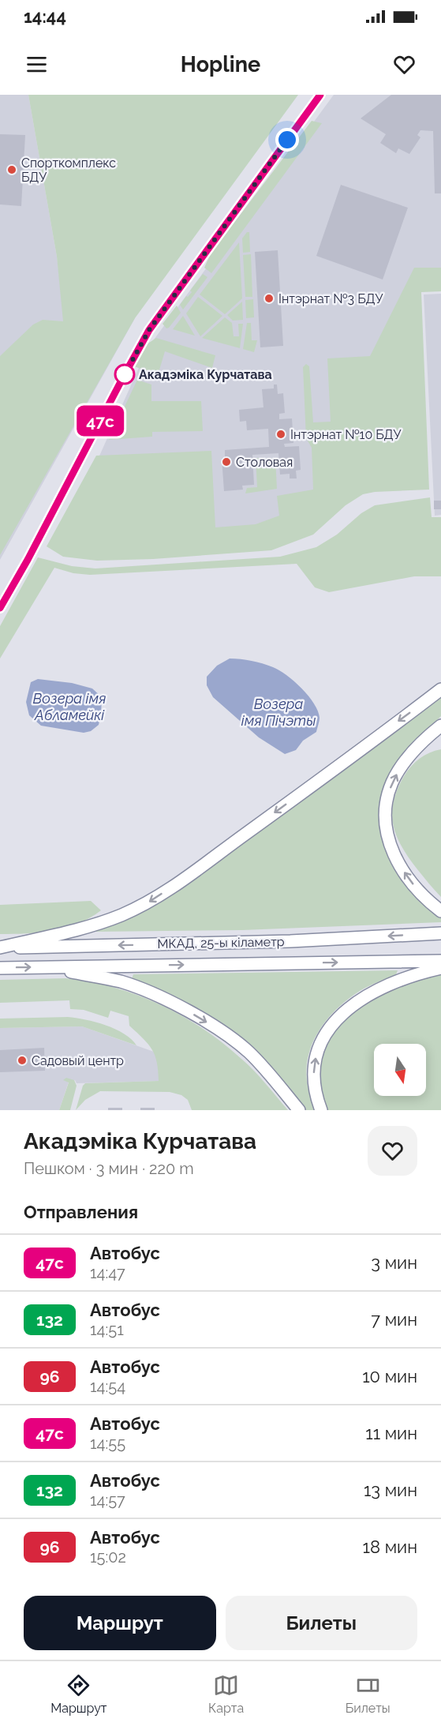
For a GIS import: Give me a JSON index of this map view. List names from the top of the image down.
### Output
{
  "streets": {
    "highway": ["МКАД, 25-ы кіламетр"]
  },
  "water": ["Возера імя Абламейкі", "Возера імя Пічэты"],
  "places": [
    "Спорткомплекс БДУ",
    "Інтэрнат №3 БДУ",
    "Акадэміка Курчатава",
    "Інтэрнат №10 БДУ",
    "Столовая",
    "Садовый центр"
  ],
  "lines": ["bus line 47с"],
  "north": "bottom",
  "page": {
    "status": "14:44",
    "header": "Hopline",
    "on_map": "47с",
    "heading": [
      ["Акадэміка Курчатава", "Пешком · 3 мин · 220 m"],
      "Отправления"
    ],
    "list": [
      {
        "mark": "47с",
        "name": "Автобус",
        "note": "14:47",
        "value": "3 мин"
      },
      {
        "mark": "132",
        "name": "Автобус",
        "note": "14:51",
        "value": "7 мин"
      },
      {
        "mark": "96",
        "name": "Автобус",
        "note": "14:54",
        "value": "10 мин"
      },
      {
        "mark": "47с",
        "name": "Автобус",
        "note": "14:55",
        "value": "11 мин"
      },
      {
        "mark": "132",
        "name": "Автобус",
        "note": "14:57",
        "value": "13 мин"
      },
      {
        "mark": "96",
        "name": "Автобус",
        "note": "15:02",
        "value": "18 мин"
      }
    ],
    "buttons": ["Маршрут", "Билеты"],
    "tabs": ["Маршрут", "Карта", "Билеты"]
  }
}
